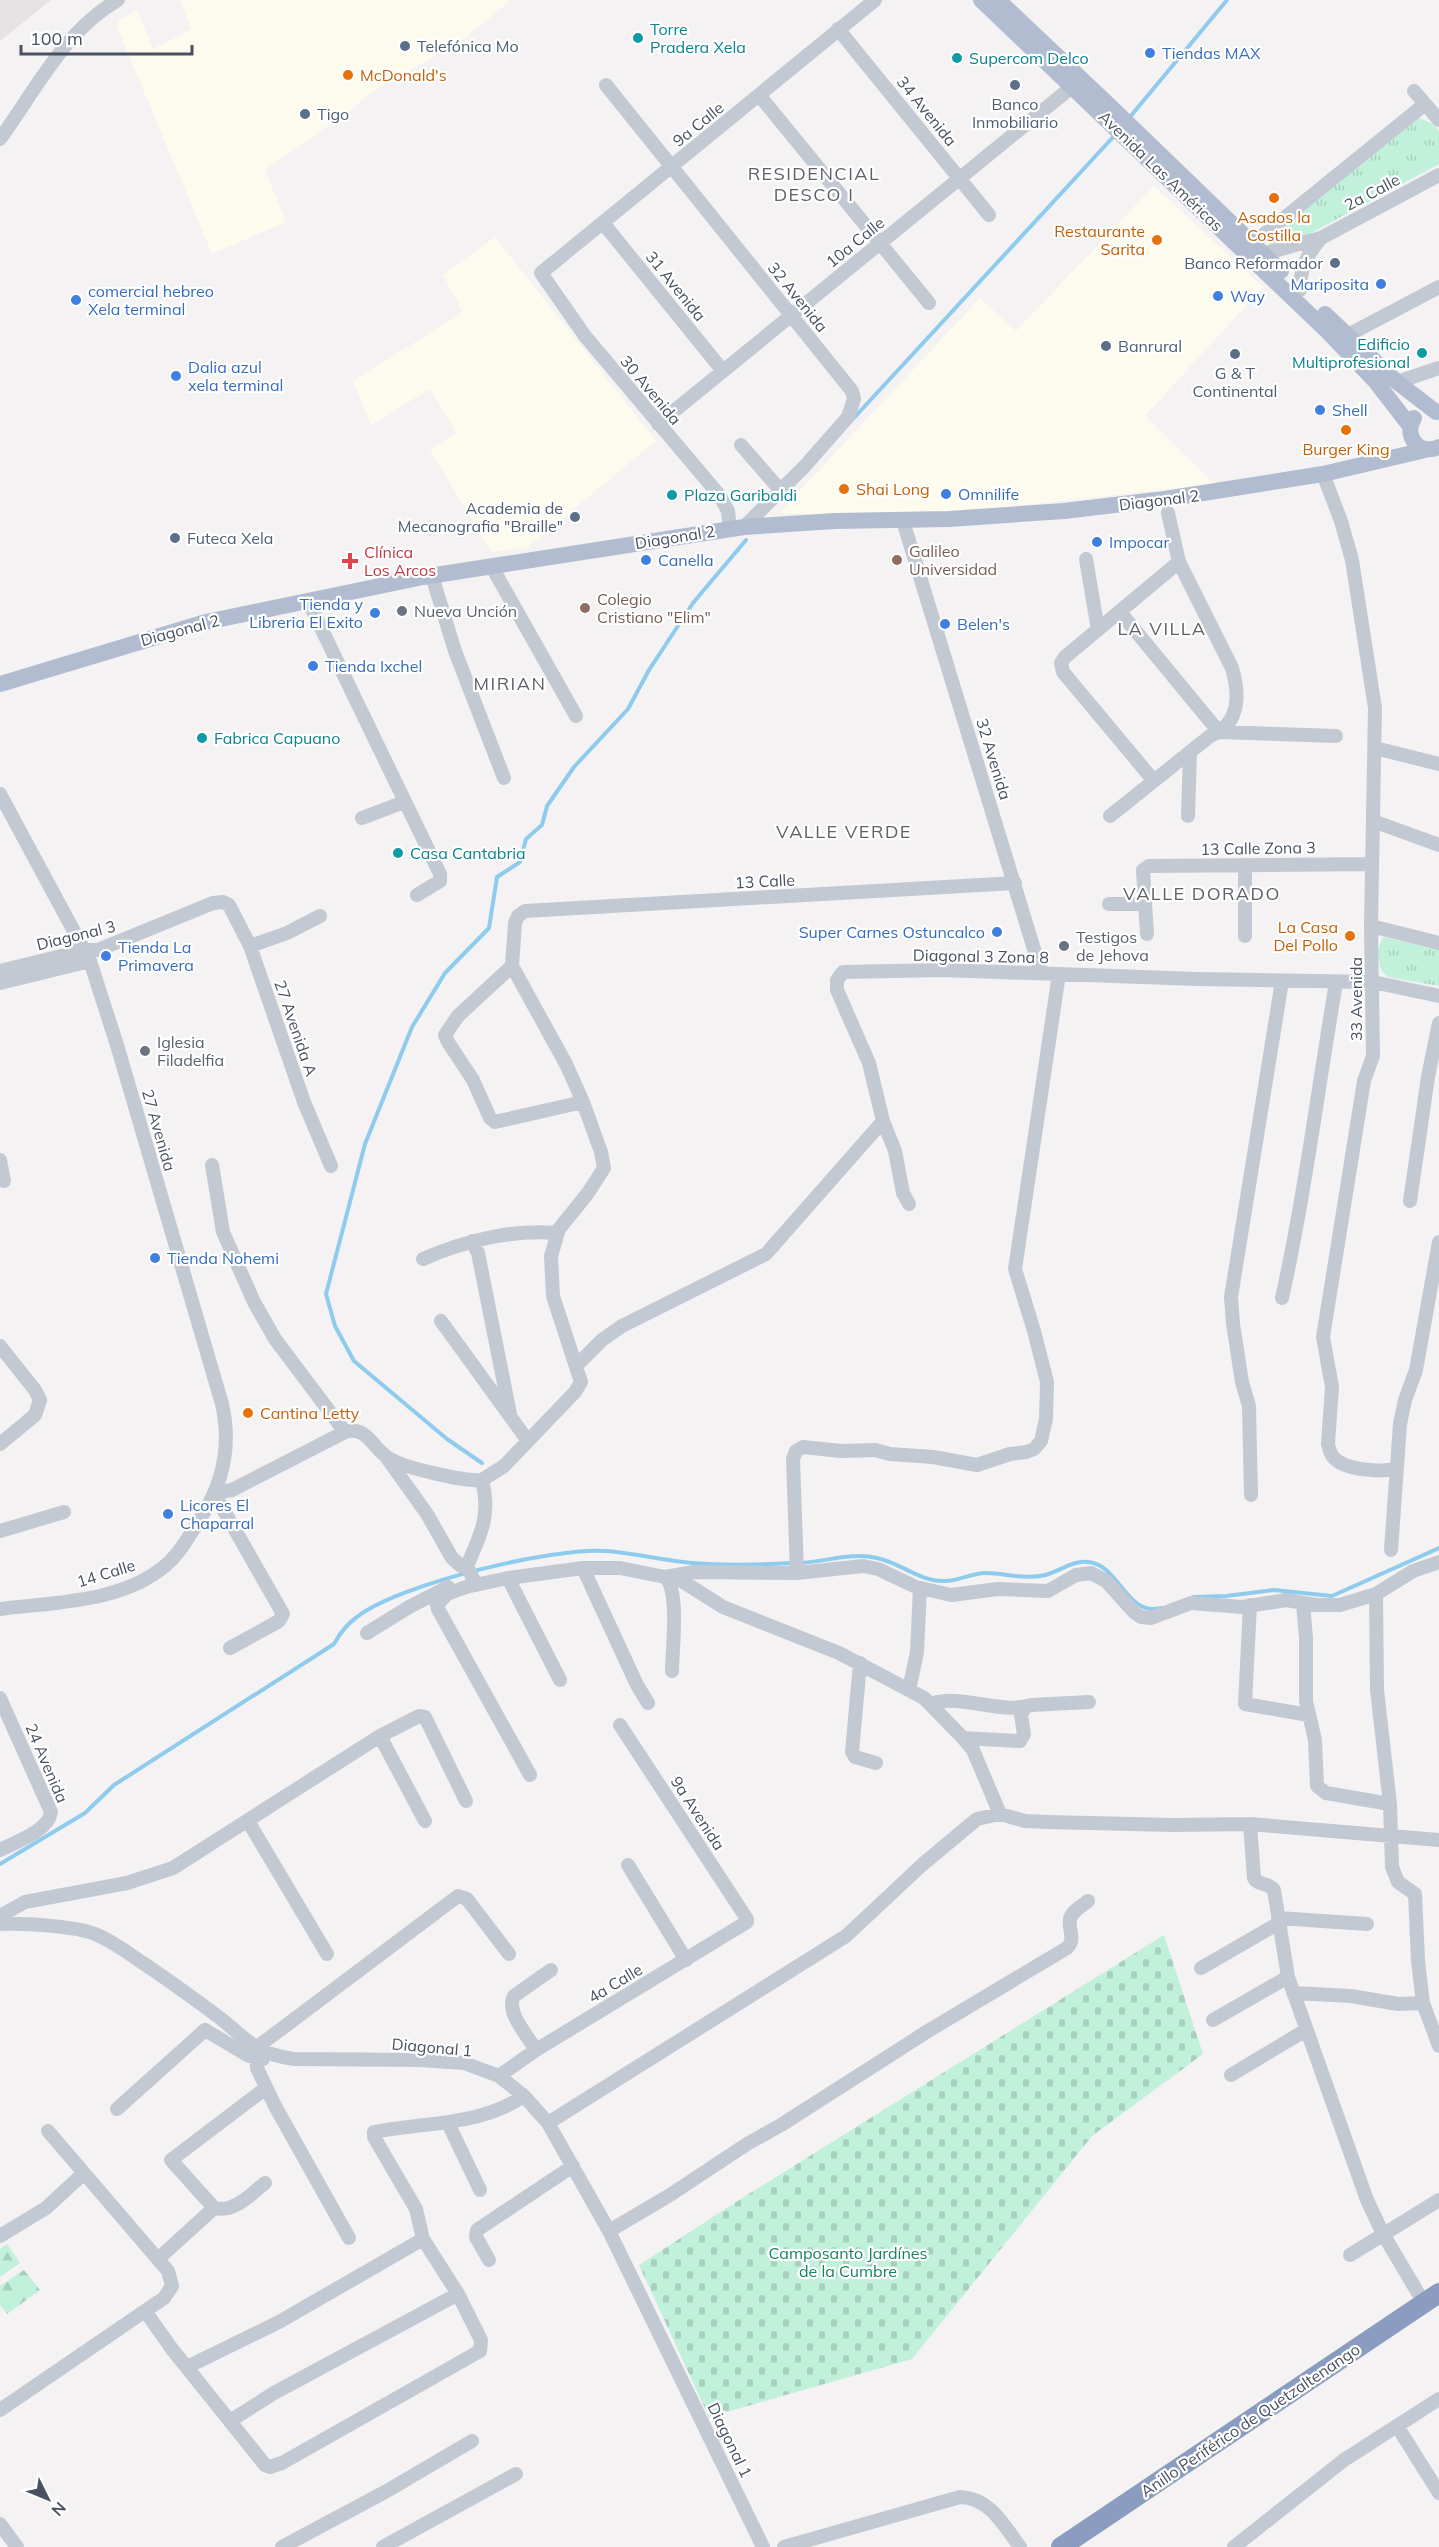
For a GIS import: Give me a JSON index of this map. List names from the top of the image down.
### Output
{
  "streets": {
    "highway": ["Anillo Periférico de Quetzaltenango"],
    "main road": ["Avenida Las Américas", "Diagonal 2"],
    "street": [
      "34 Avenida",
      "9a Calle",
      "2a Calle",
      "10a Calle",
      "31 Avenida",
      "32 Avenida",
      "30 Avenida",
      "13 Calle Zona 3",
      "13 Calle",
      "Diagonal 3",
      "Diagonal 3 Zona 8",
      "33 Avenida",
      "27 Avenida A",
      "27 Avenida",
      "14 Calle",
      "24 Avenida",
      "9a Avenida",
      "4a Calle",
      "Diagonal 1"
    ]
  },
  "crossings": [
    ["34 Avenida", "9a Calle"],
    ["34 Avenida", "10a Calle"],
    ["9a Calle", "31 Avenida"],
    ["9a Calle", "32 Avenida"],
    ["9a Calle", "30 Avenida"],
    ["Avenida Las Américas", "2a Calle"],
    ["Avenida Las Américas", "10a Calle"],
    ["Avenida Las Américas", "Diagonal 2"],
    ["10a Calle", "31 Avenida"],
    ["10a Calle", "32 Avenida"],
    ["10a Calle", "30 Avenida"],
    ["32 Avenida", "30 Avenida"],
    ["32 Avenida", "Diagonal 2"],
    ["32 Avenida", "13 Calle"],
    ["32 Avenida", "Diagonal 3 Zona 8"],
    ["30 Avenida", "Diagonal 2"],
    ["Diagonal 2", "33 Avenida"],
    ["13 Calle Zona 3", "33 Avenida"],
    ["Diagonal 3", "27 Avenida A"],
    ["Diagonal 3", "27 Avenida"],
    ["Diagonal 3 Zona 8", "33 Avenida"],
    ["27 Avenida", "14 Calle"],
    ["9a Avenida", "4a Calle"],
    ["4a Calle", "Diagonal 1"]
  ],
  "districts": [
    "RESIDENCIAL DESCO I",
    "LA VILLA",
    "MIRIAN",
    "VALLE VERDE",
    "VALLE DORADO"
  ],
  "parks": ["Camposanto Jardínes de la Cumbre"],
  "places": {
    "other": [
      "Torre Pradera Xela",
      "Telefónica Mo",
      "Tiendas MAX",
      "Supercom Delco",
      "McDonald's",
      "Banco Inmobiliario",
      "Tigo",
      "Asados la Costilla",
      "Restaurante Sarita",
      "Banco Reformador",
      "Mariposita",
      "Way",
      "comercial hebreo Xela terminal",
      "Banrural",
      "Edificio Multiprofesional",
      "G & T Continental",
      "Dalia azul xela terminal",
      "Shell",
      "Burger King",
      "Shai Long",
      "Omnilife",
      "Plaza Garibaldi",
      "Academia de Mecanografia \"Braille\"",
      "Futeca Xela",
      "Impocar",
      "Canella",
      "Galileo Universidad",
      "Colegio Cristiano \"Elim\"",
      "Nueva Unción",
      "Tienda y Libreria El Exito",
      "Belen's",
      "Tienda Ixchel",
      "Fabrica Capuano",
      "Casa Cantabria",
      "Super Carnes Ostuncalco",
      "La Casa Del Pollo",
      "Testigos de Jehova",
      "Tienda La Primavera",
      "Iglesia Filadelfia",
      "Tienda Nohemi",
      "Cantina Letty",
      "Licores El Chaparral"
    ],
    "health": ["Clínica Los Arcos"]
  },
  "scale_bar": "100 m",
  "north": "bottom right"
}
